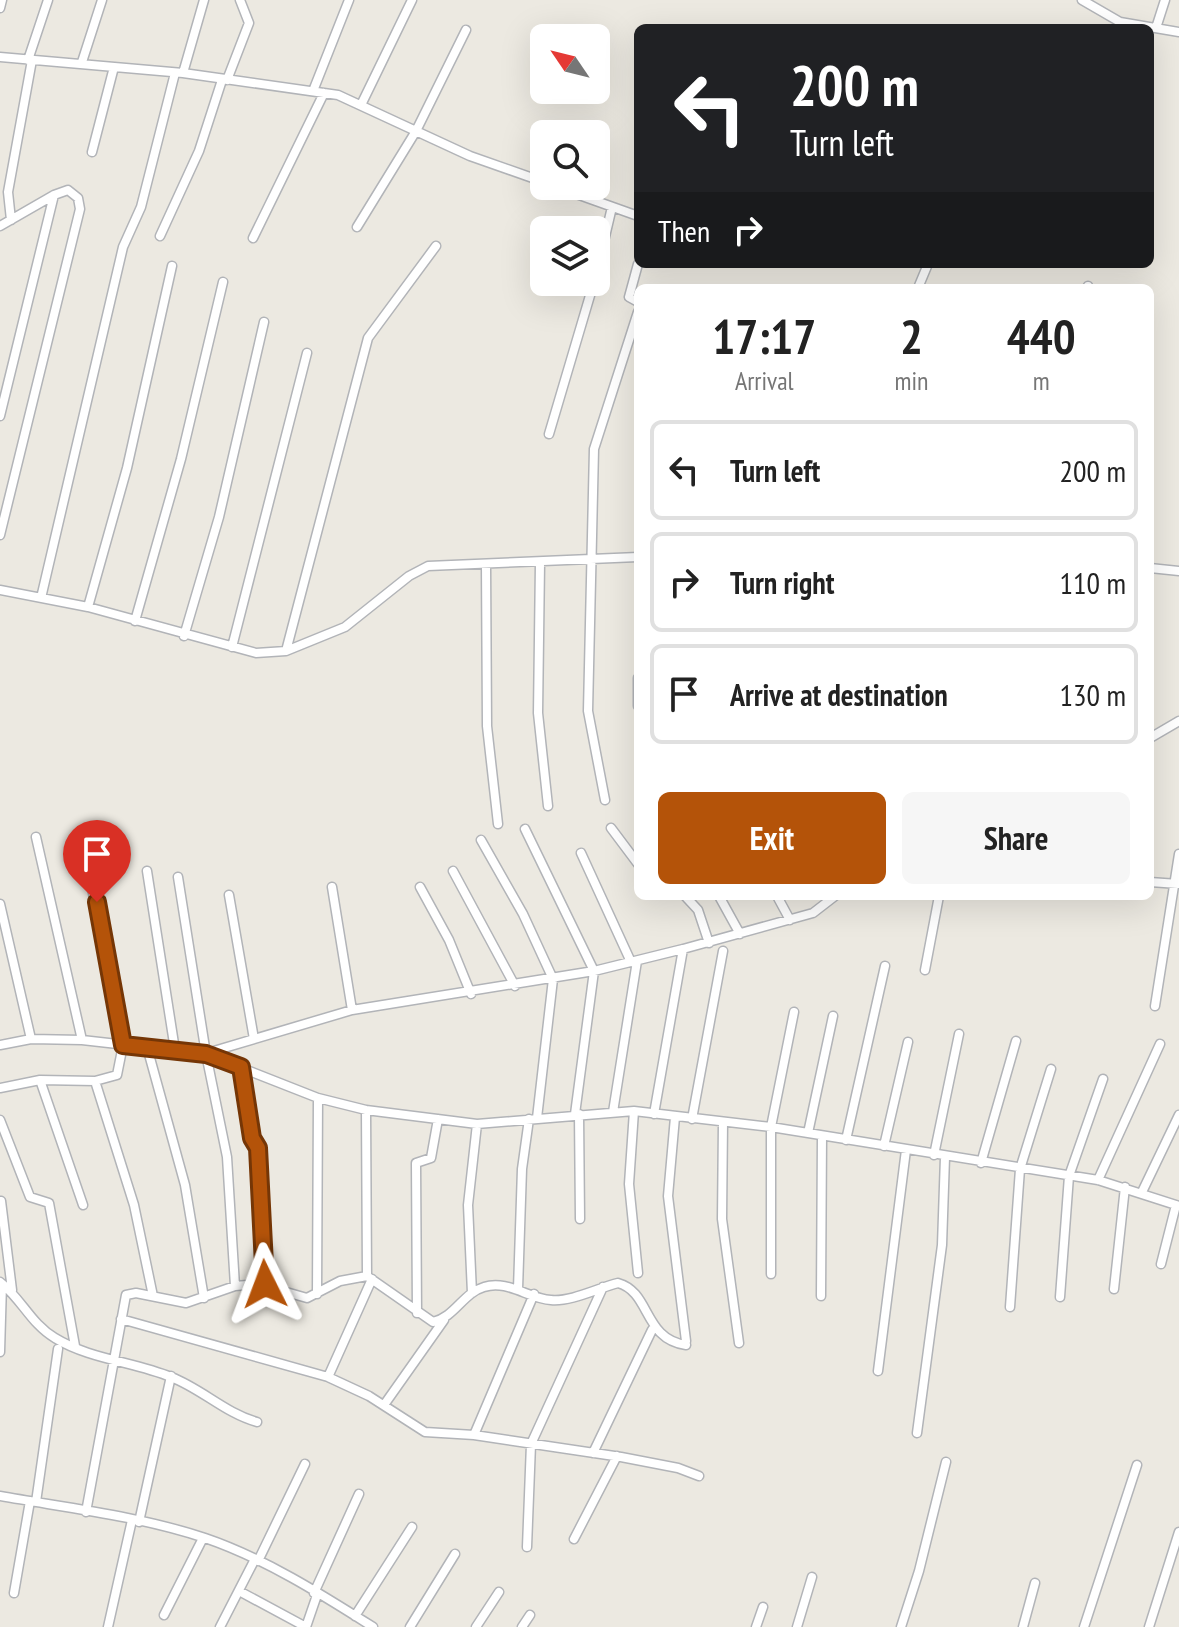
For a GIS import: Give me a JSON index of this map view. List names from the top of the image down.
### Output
{
  "north": "top left",
  "page": {
    "turn": ["200 m", "Turn left"],
    "then": "Then",
    "eta": [
      "17:17",
      "Arrival",
      "2",
      "min",
      "440",
      "m"
    ],
    "list": [
      {
        "name": "Turn left",
        "value": "200 m"
      },
      {
        "name": "Turn right",
        "value": "110 m"
      },
      {
        "name": "Arrive at destination",
        "value": "130 m"
      }
    ],
    "buttons": ["Exit", "Share"]
  }
}
